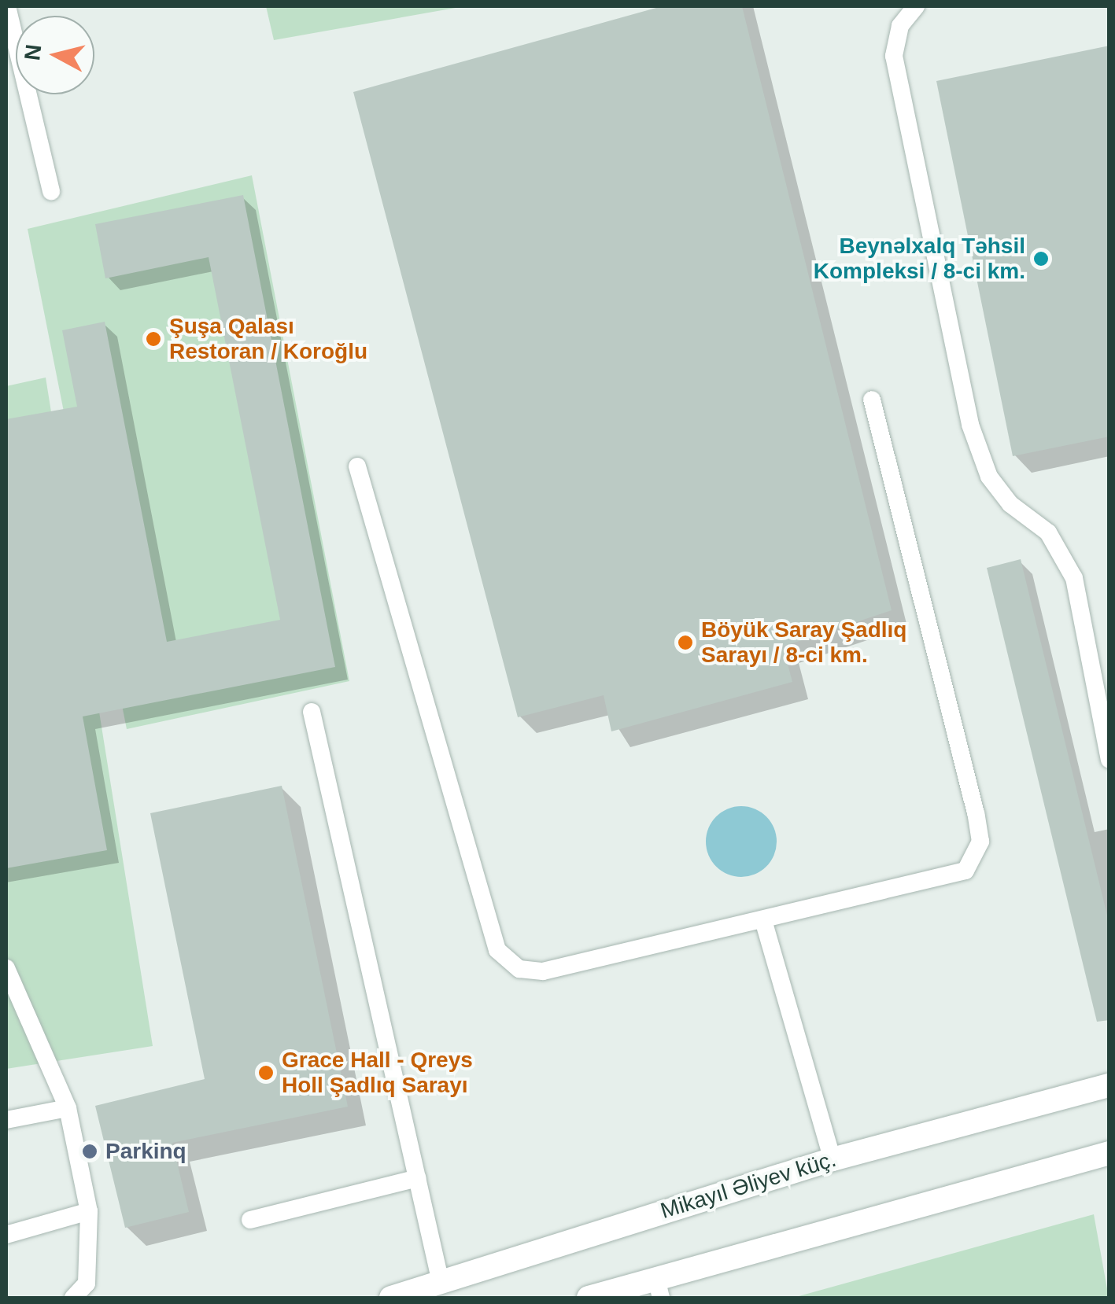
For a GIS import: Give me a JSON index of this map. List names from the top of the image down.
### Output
{
  "streets": {
    "main road": ["Mikayıl Əliyev küç."]
  },
  "places": [
    "Beynəlxalq Təhsil Kompleksi / 8-ci km.",
    "Şuşa Qalası Restoran / Koroğlu",
    "Böyük Saray Şadlıq Sarayı / 8-ci km.",
    "Grace Hall - Qreys Holl Şadlıq Sarayı",
    "Parkinq"
  ],
  "north": "left"
}
